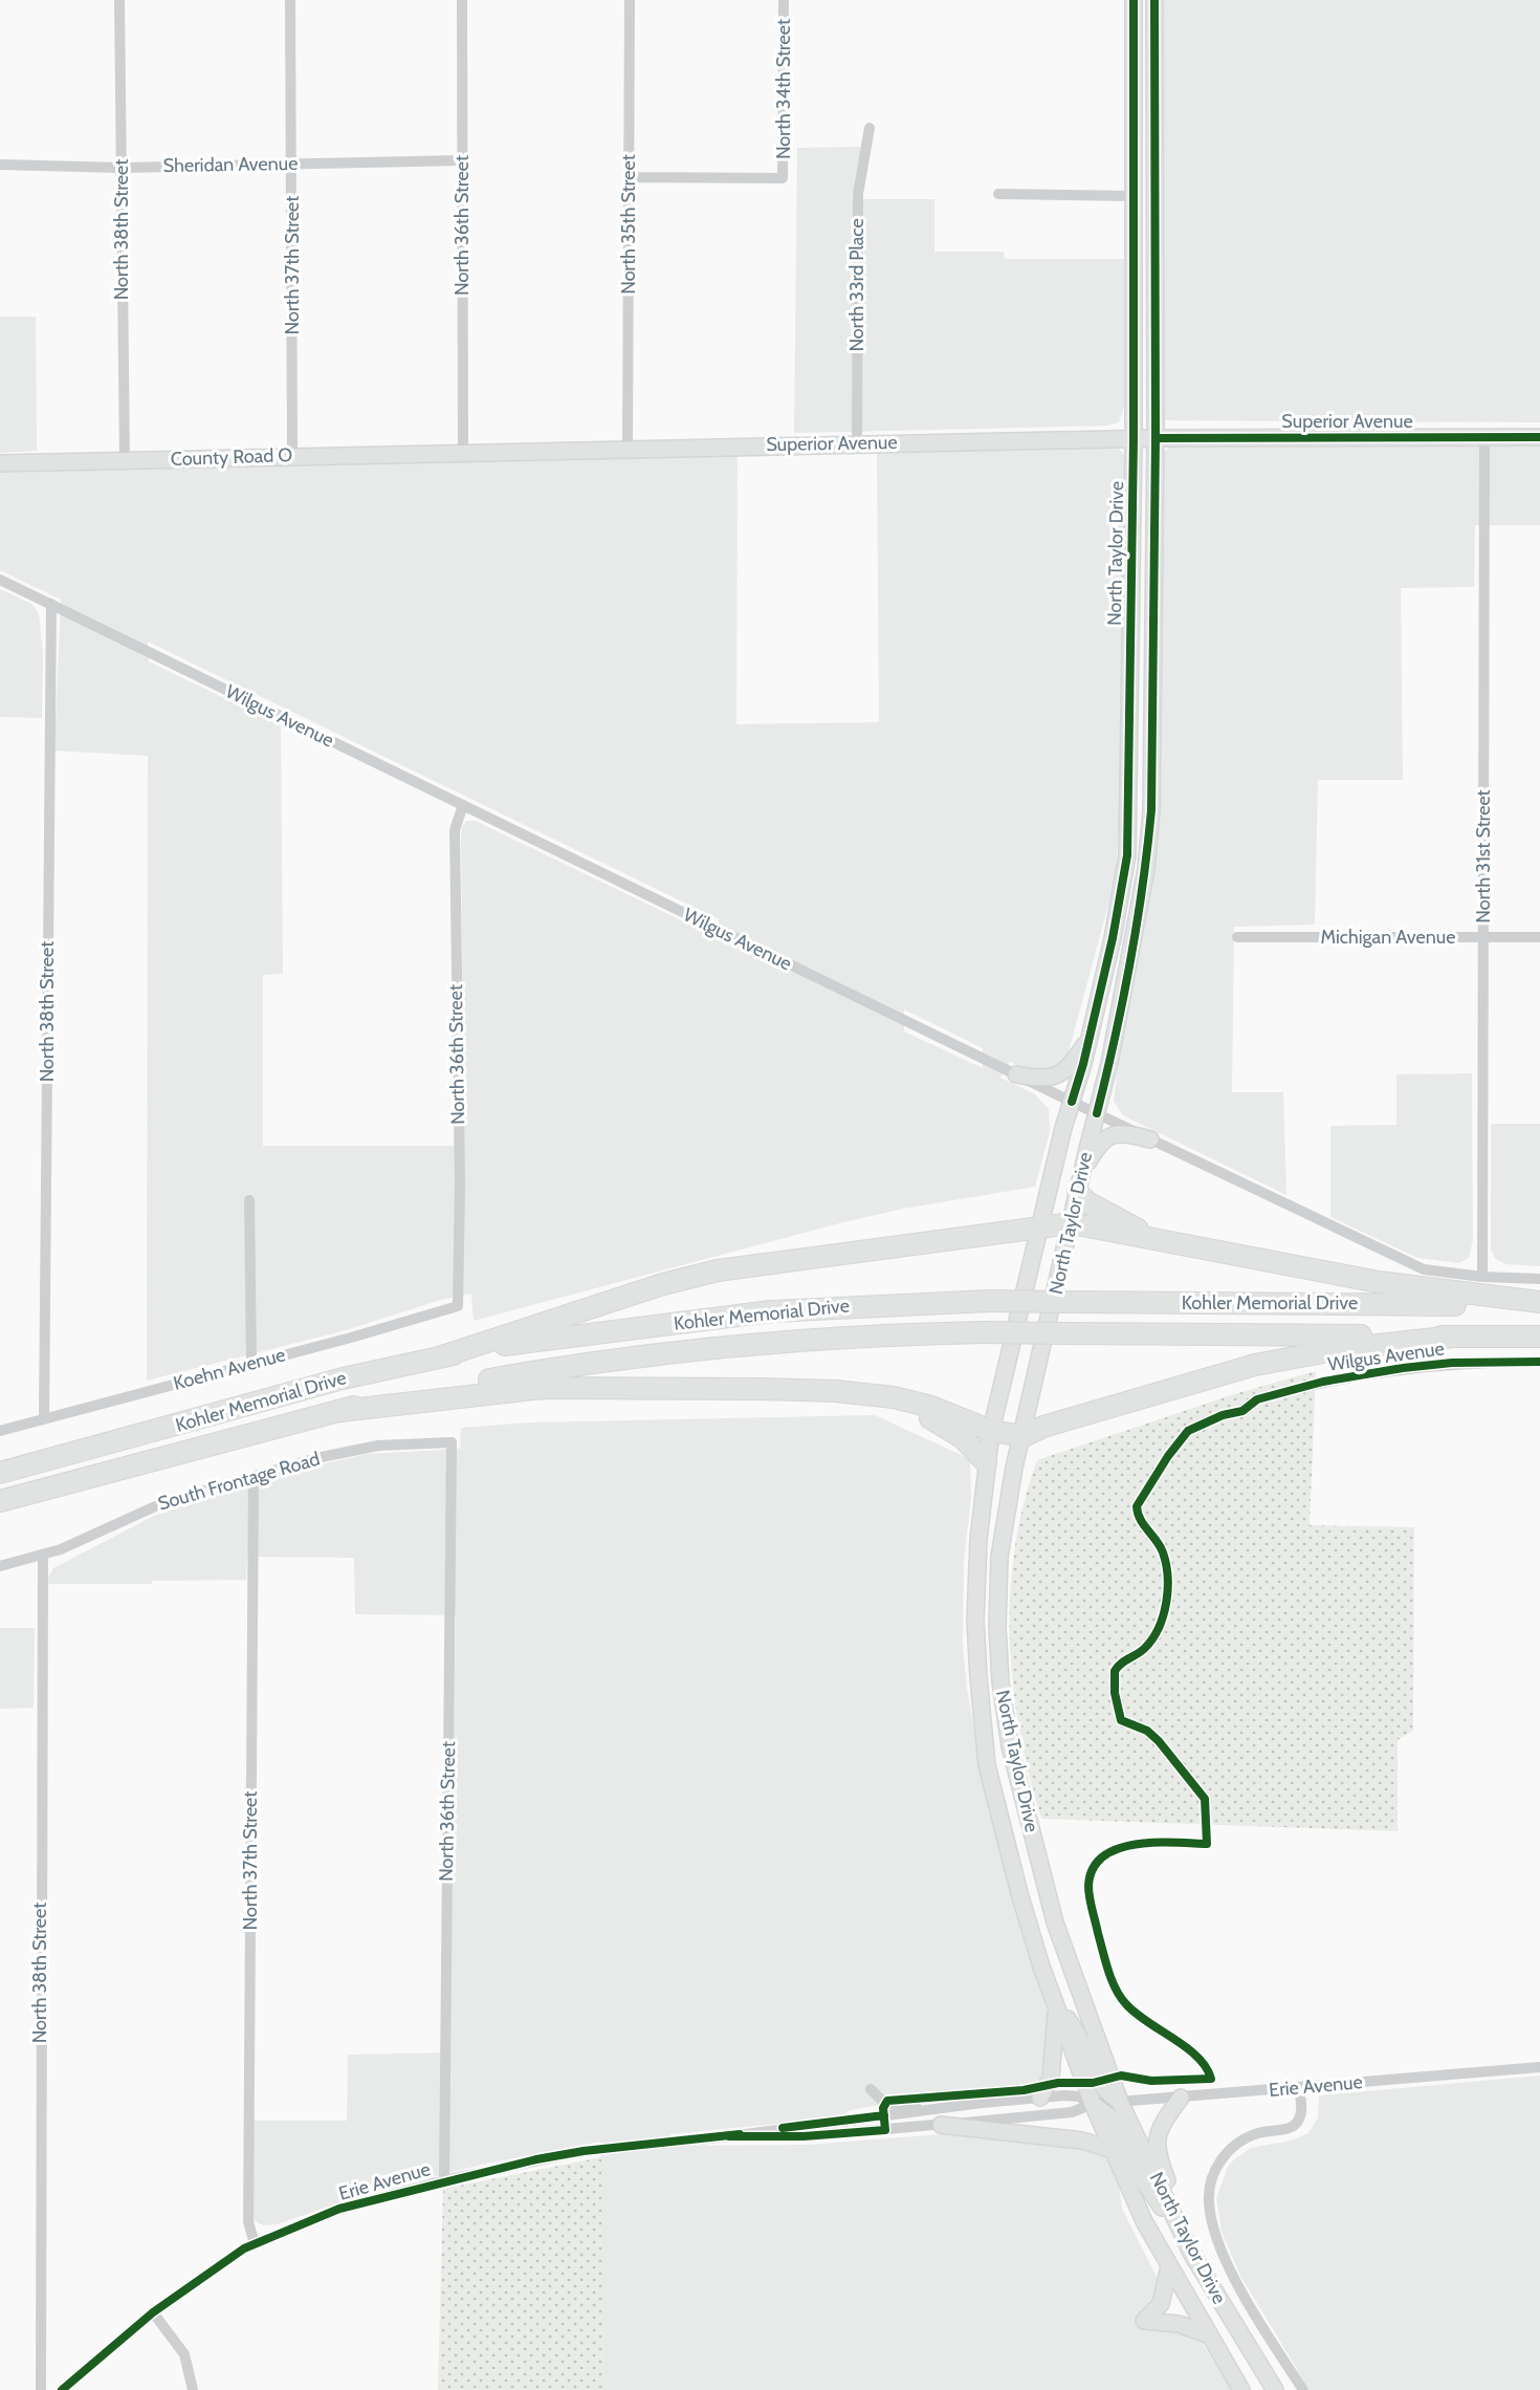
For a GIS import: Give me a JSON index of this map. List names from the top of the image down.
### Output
{
  "streets": {
    "highway": ["Kohler Memorial Drive"],
    "main road": ["Superior Avenue", "County Road O", "North Taylor Drive"],
    "street": [
      "North 34th Street",
      "Sheridan Avenue",
      "North 35th Street",
      "North 36th Street",
      "North 38th Street",
      "North 37th Street",
      "North 33rd Place",
      "Wilgus Avenue",
      "North 31st Street",
      "Michigan Avenue",
      "Koehn Avenue",
      "South Frontage Road",
      "Erie Avenue"
    ]
  },
  "crossings": [
    ["North 34th Street", "North 35th Street"],
    ["Sheridan Avenue", "North 36th Street"],
    ["Sheridan Avenue", "North 38th Street"],
    ["Sheridan Avenue", "North 37th Street"],
    ["North 35th Street", "Superior Avenue"],
    ["North 36th Street", "Superior Avenue"],
    ["North 36th Street", "County Road O"],
    ["North 36th Street", "Wilgus Avenue"],
    ["North 36th Street", "Koehn Avenue"],
    ["North 36th Street", "South Frontage Road"],
    ["North 36th Street", "Erie Avenue"],
    ["North 38th Street", "County Road O"],
    ["North 38th Street", "Wilgus Avenue"],
    ["North 38th Street", "Koehn Avenue"],
    ["North 38th Street", "South Frontage Road"],
    ["North 37th Street", "County Road O"],
    ["North 37th Street", "South Frontage Road"],
    ["North 37th Street", "Erie Avenue"],
    ["North 33rd Place", "Superior Avenue"],
    ["Superior Avenue", "County Road O"],
    ["Superior Avenue", "North Taylor Drive"],
    ["Superior Avenue", "North 31st Street"],
    ["North Taylor Drive", "Wilgus Avenue"],
    ["North Taylor Drive", "Erie Avenue"],
    ["Wilgus Avenue", "North 31st Street"],
    ["North 31st Street", "Michigan Avenue"]
  ]
}
